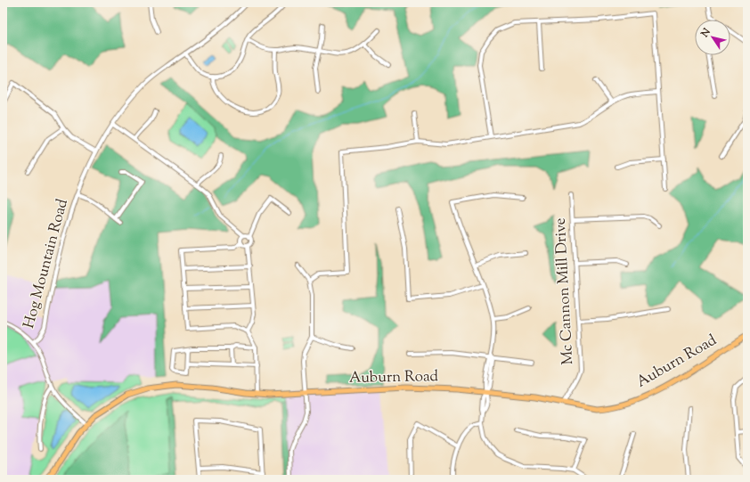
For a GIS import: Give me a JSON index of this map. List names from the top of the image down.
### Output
{
  "streets": {
    "main road": ["Auburn Road"],
    "street": ["Hog Mountain Road", "Mc Cannon Mill Drive"]
  },
  "crossings": [
    ["Mc Cannon Mill Drive", "Auburn Road"]
  ],
  "north": "top left"
}
